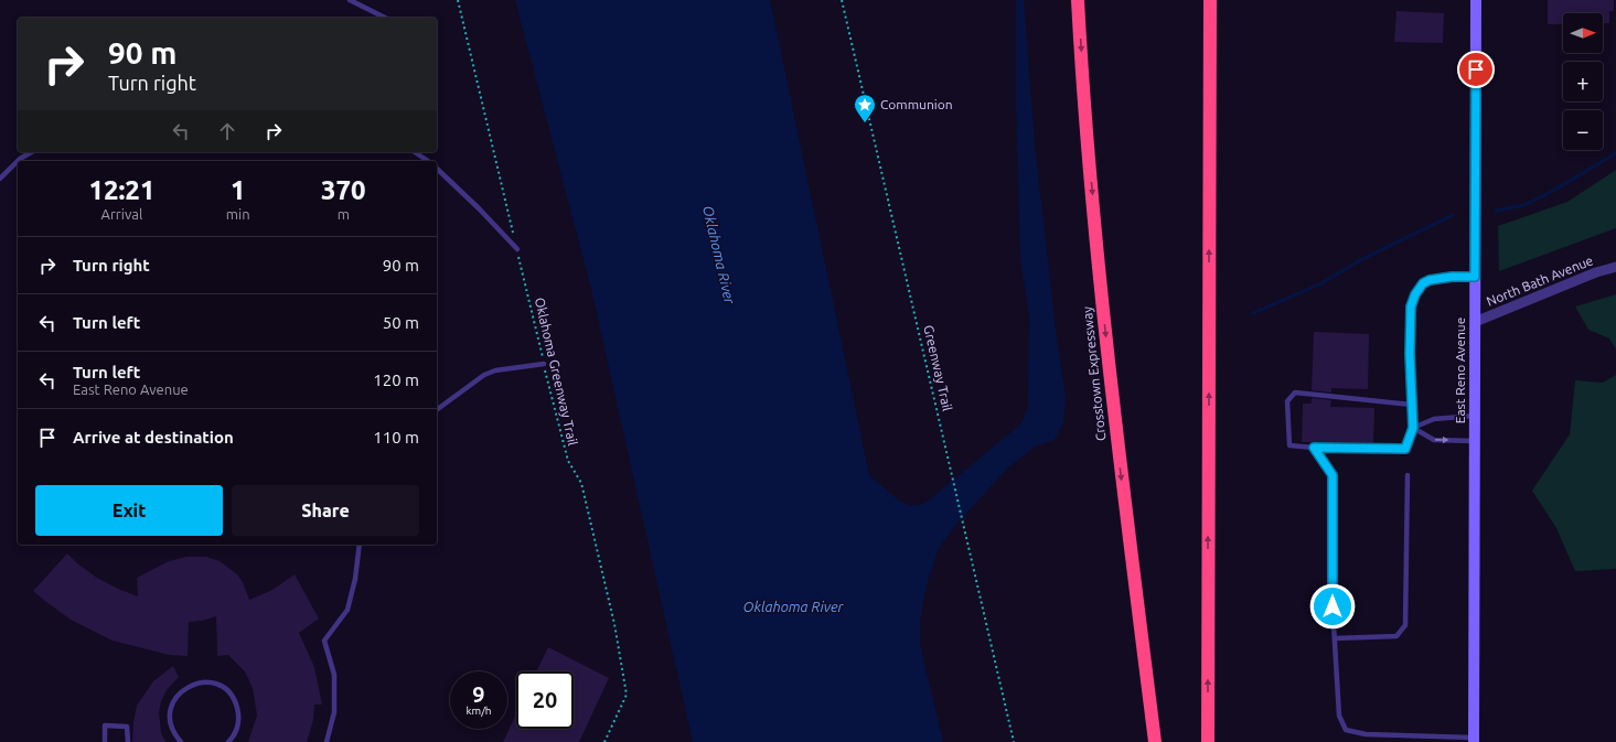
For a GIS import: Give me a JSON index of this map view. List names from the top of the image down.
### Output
{
  "streets": {
    "highway": ["Crosstown Expressway"],
    "main road": ["East Reno Avenue"],
    "street": ["North Bath Avenue"],
    "path": ["Greenway Trail", "Oklahoma Greenway Trail"]
  },
  "crossings": [
    ["North Bath Avenue", "East Reno Avenue"]
  ],
  "water": ["Oklahoma River"],
  "places": {
    "place": ["Communion"]
  },
  "north": "right",
  "page": {
    "map_buttons": ["+", "−"],
    "turn": ["90 m", "Turn right"],
    "eta": [
      "12:21",
      "Arrival",
      "1",
      "min",
      "370",
      "m"
    ],
    "list": [
      {
        "name": "Turn right",
        "value": "90 m"
      },
      {
        "name": "Turn left",
        "value": "50 m"
      },
      {
        "name": "Turn left",
        "note": "East Reno Avenue",
        "value": "120 m"
      },
      {
        "name": "Arrive at destination",
        "value": "110 m"
      }
    ],
    "buttons": ["Exit", "Share"],
    "speed": "9 km/h",
    "limit": "20"
  }
}
